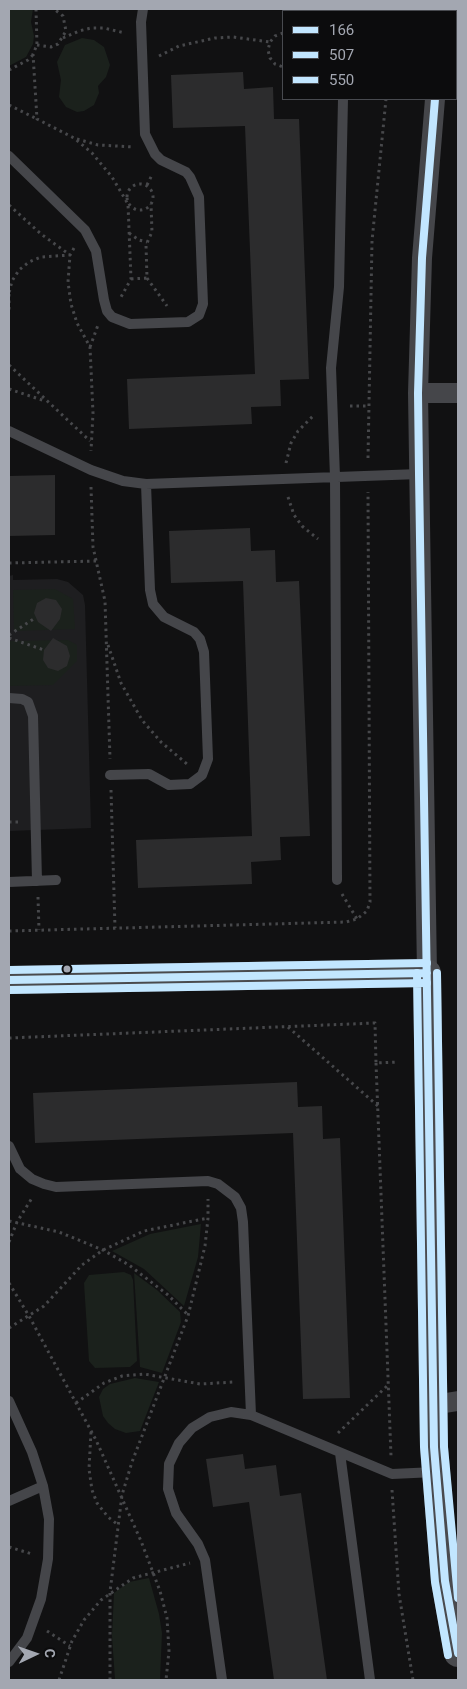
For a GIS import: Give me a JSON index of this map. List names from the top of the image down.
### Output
{
  "lines": ["transit line 166", "transit line 550", "transit line 507"],
  "legend": ["166", "507", "550"],
  "north": "right"
}
